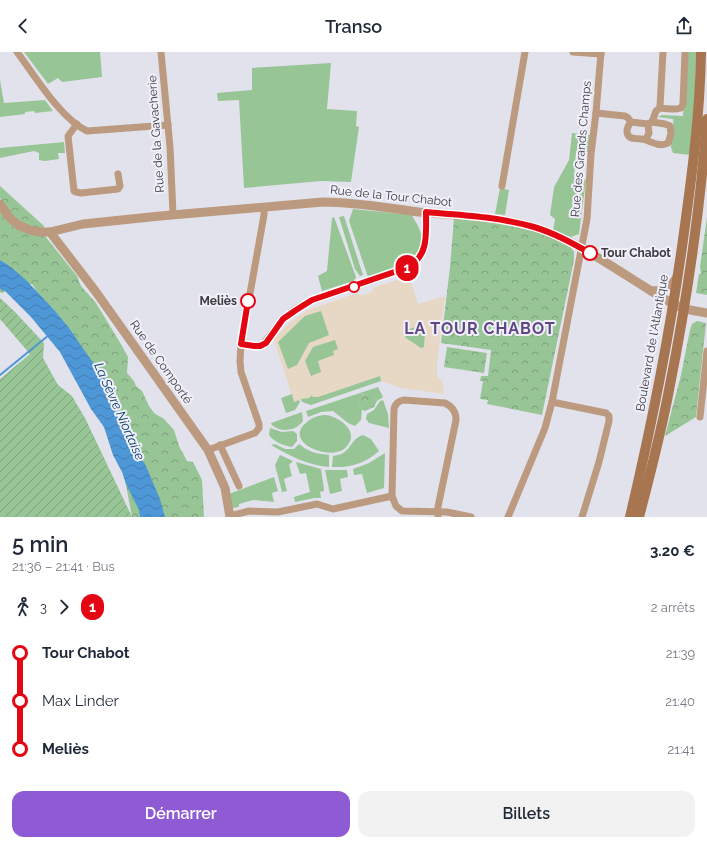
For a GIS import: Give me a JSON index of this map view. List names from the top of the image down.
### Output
{
  "streets": {
    "main road": ["Boulevard de l'Atlantique"],
    "street": [
      "Rue de la Gavacherie",
      "Rue des Grands Champs",
      "Rue de la Tour Chabot",
      "Rue de Comporté"
    ]
  },
  "crossings": [
    ["Rue de la Gavacherie", "Rue de la Tour Chabot"],
    ["Rue des Grands Champs", "Rue de la Tour Chabot"],
    ["Rue de la Tour Chabot", "Boulevard de l'Atlantique"],
    ["Rue de la Tour Chabot", "Rue de Comporté"]
  ],
  "districts": ["LA TOUR CHABOT"],
  "water": ["La Sèvre Niortaise"],
  "places": ["Tour Chabot", "Meliès"],
  "lines": ["bus line 1"],
  "page": {
    "header": "Transo",
    "on_map": "1",
    "heading": ["5 min", "21:36 – 21:41 · Bus", "3.20 €"],
    "legs": ["3", "1", "2 arrêts"],
    "list": [
      {
        "name": "Tour Chabot",
        "value": "21:39"
      },
      {
        "name": "Max Linder",
        "value": "21:40"
      },
      {
        "name": "Meliès",
        "value": "21:41"
      }
    ],
    "buttons": ["Démarrer", "Billets"]
  }
}
